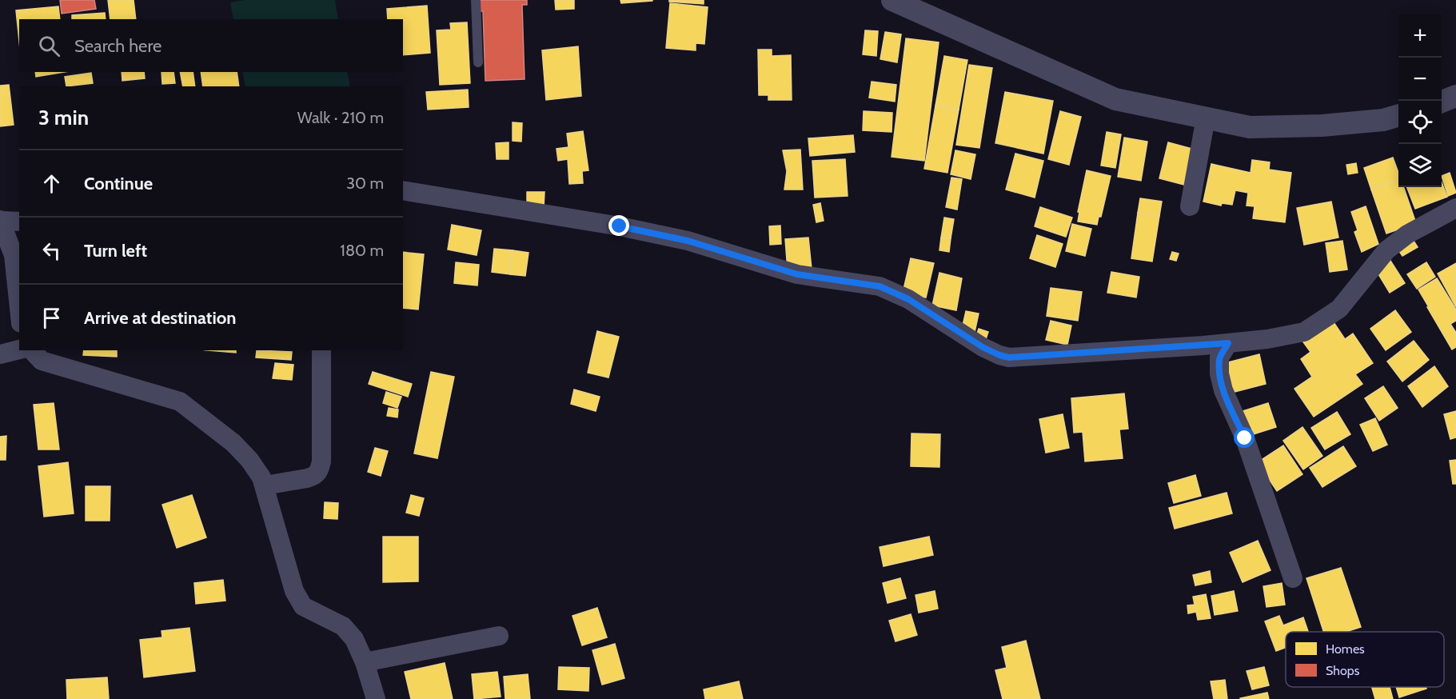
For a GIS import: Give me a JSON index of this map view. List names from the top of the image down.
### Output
{
  "legend": ["Homes", "Shops"],
  "page": {
    "map_buttons": ["+", "−"],
    "search": "Search here",
    "heading": ["3 min", "Walk · 210 m"],
    "list": [
      ["Continue", "30 m"],
      ["Turn left", "180 m"],
      "Arrive at destination"
    ]
  }
}
